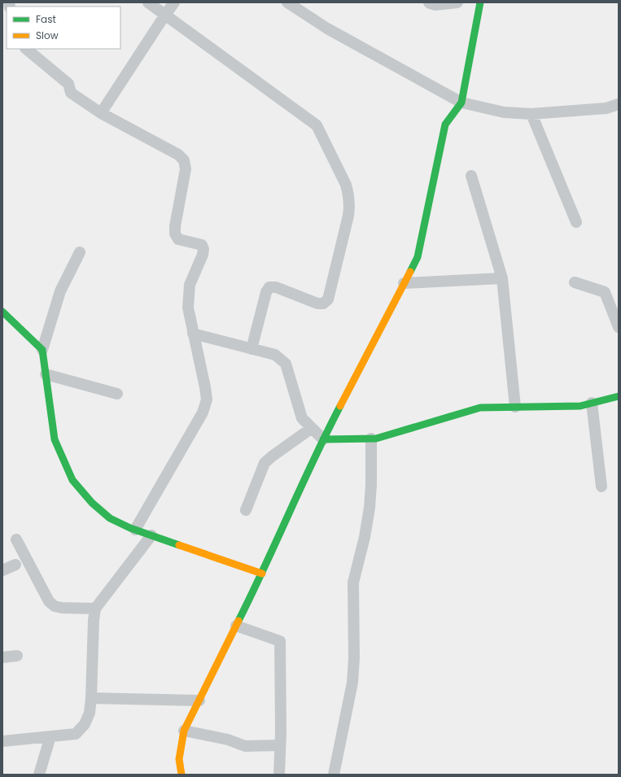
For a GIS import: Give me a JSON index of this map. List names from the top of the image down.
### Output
{
  "legend": ["Fast", "Slow"]
}
